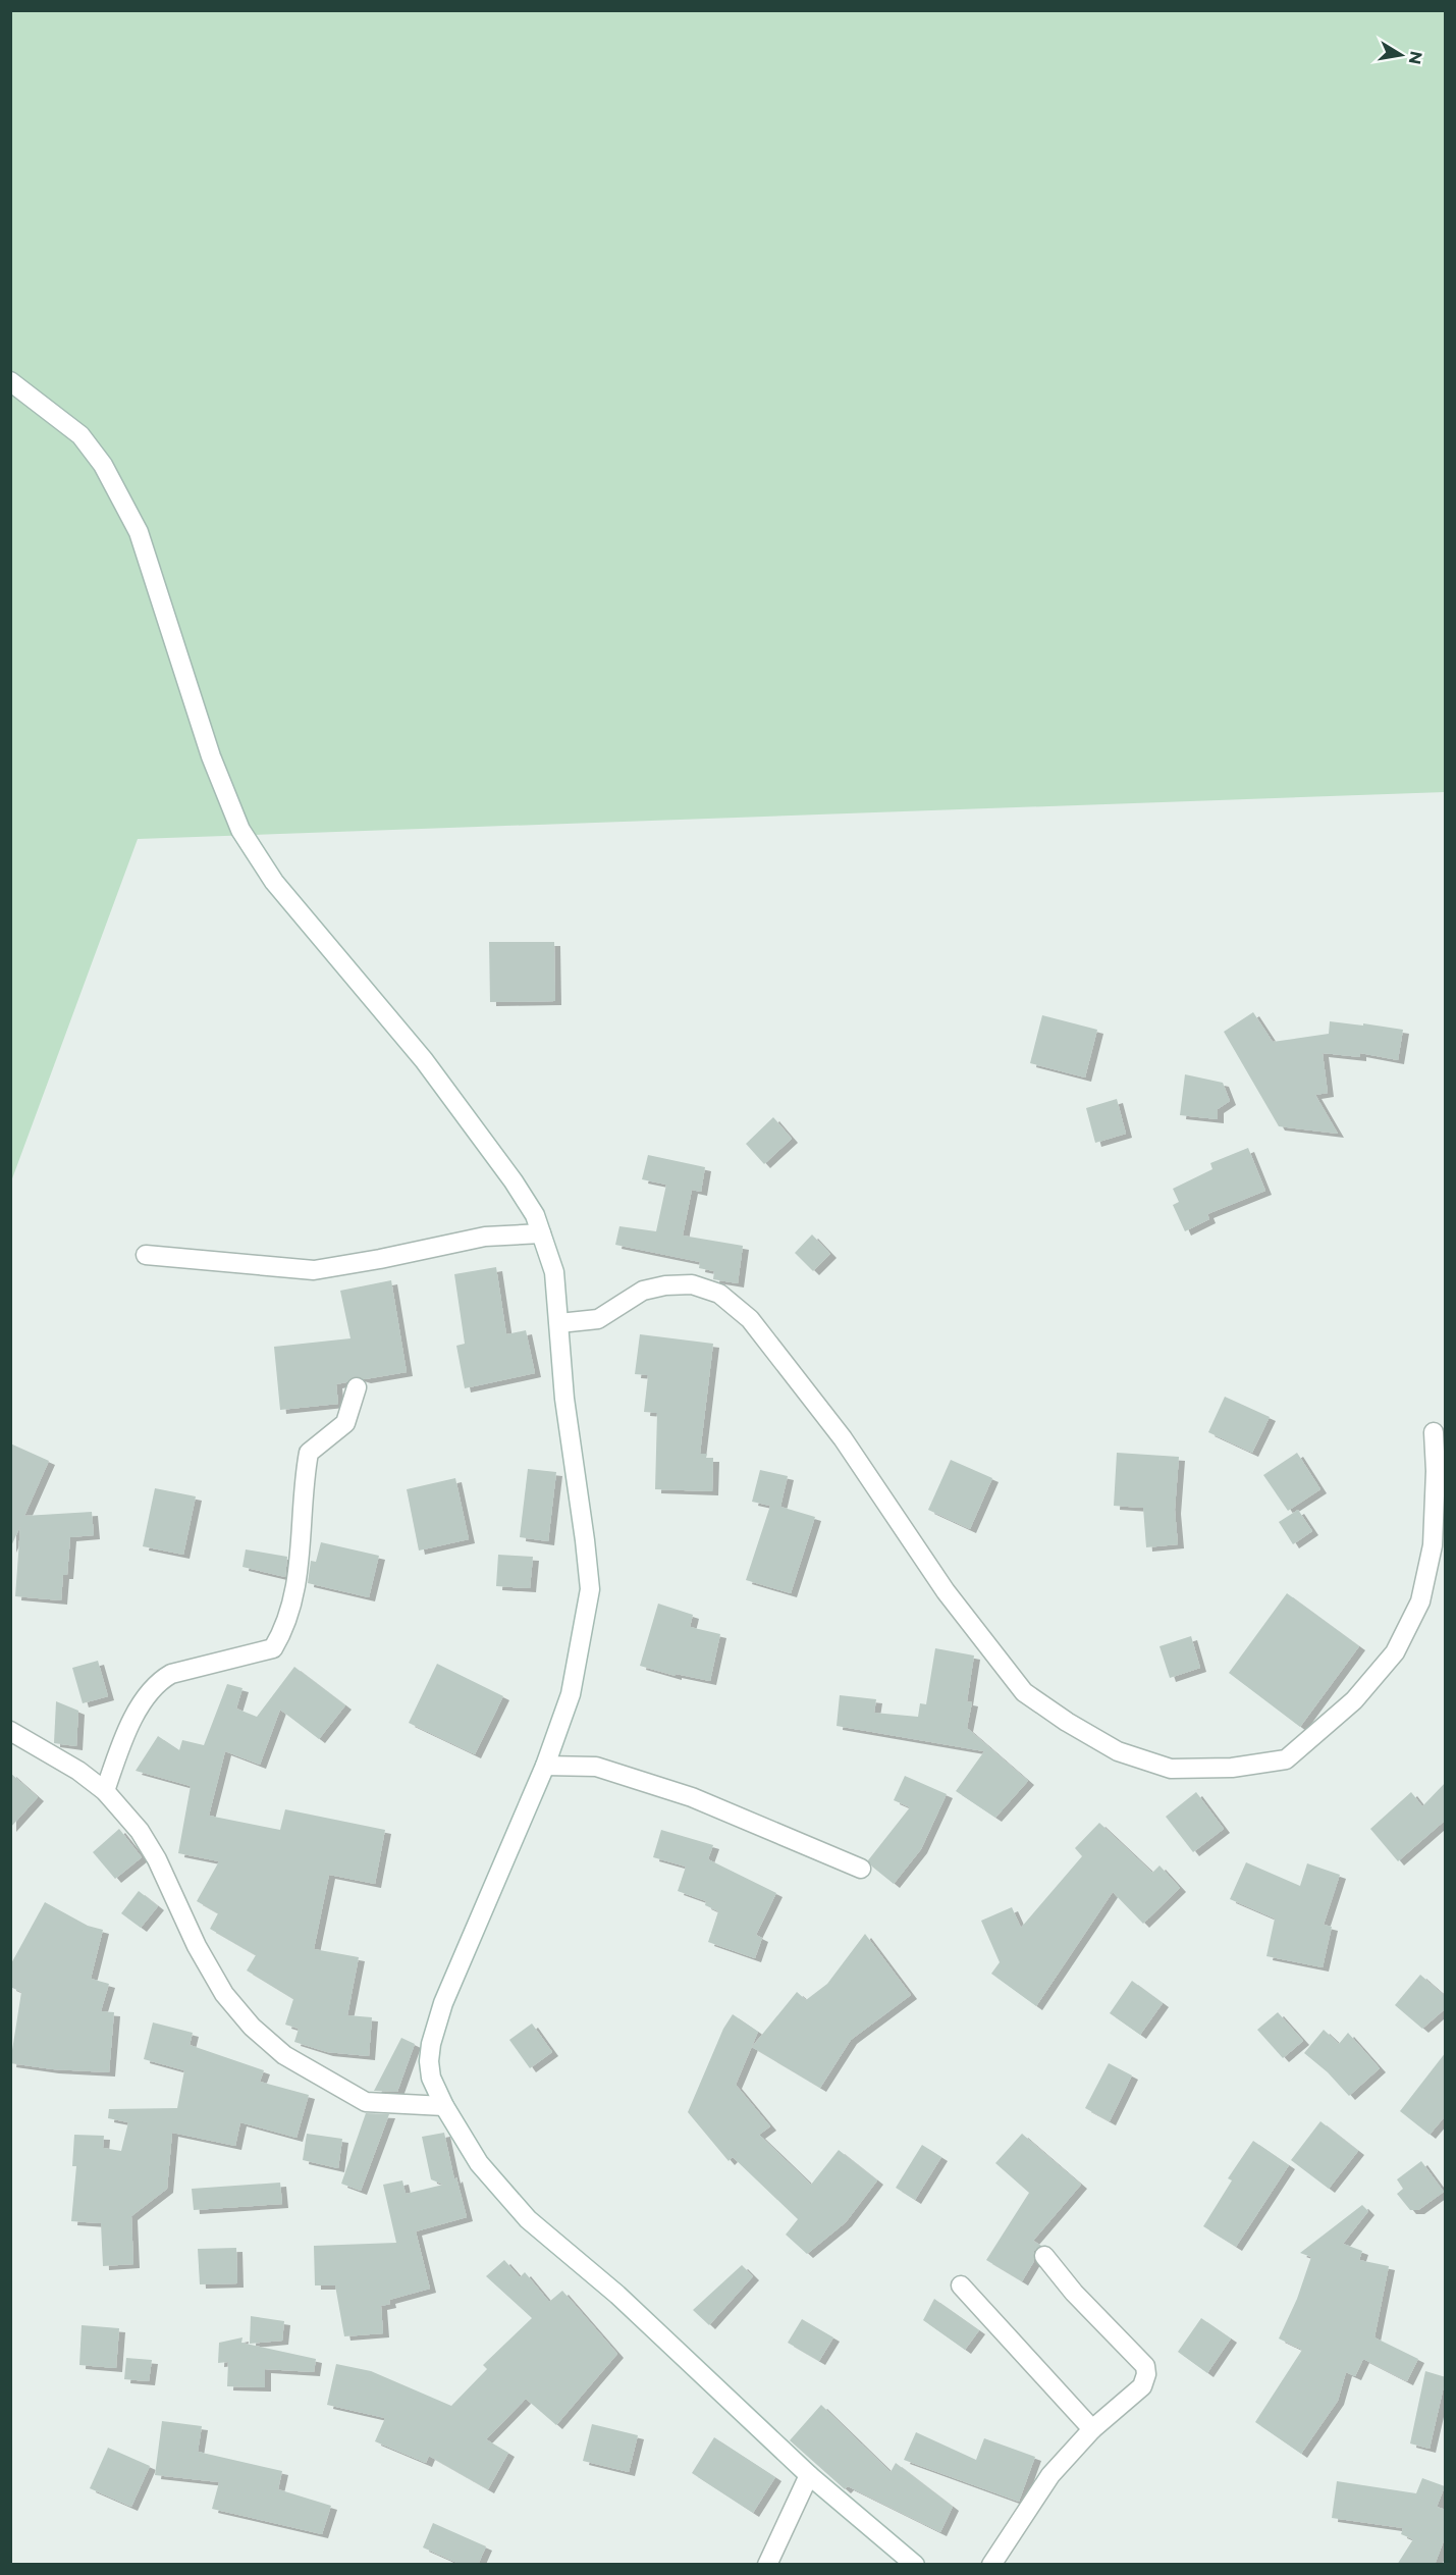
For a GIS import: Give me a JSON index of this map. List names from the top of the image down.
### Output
{
  "north": "right"
}
